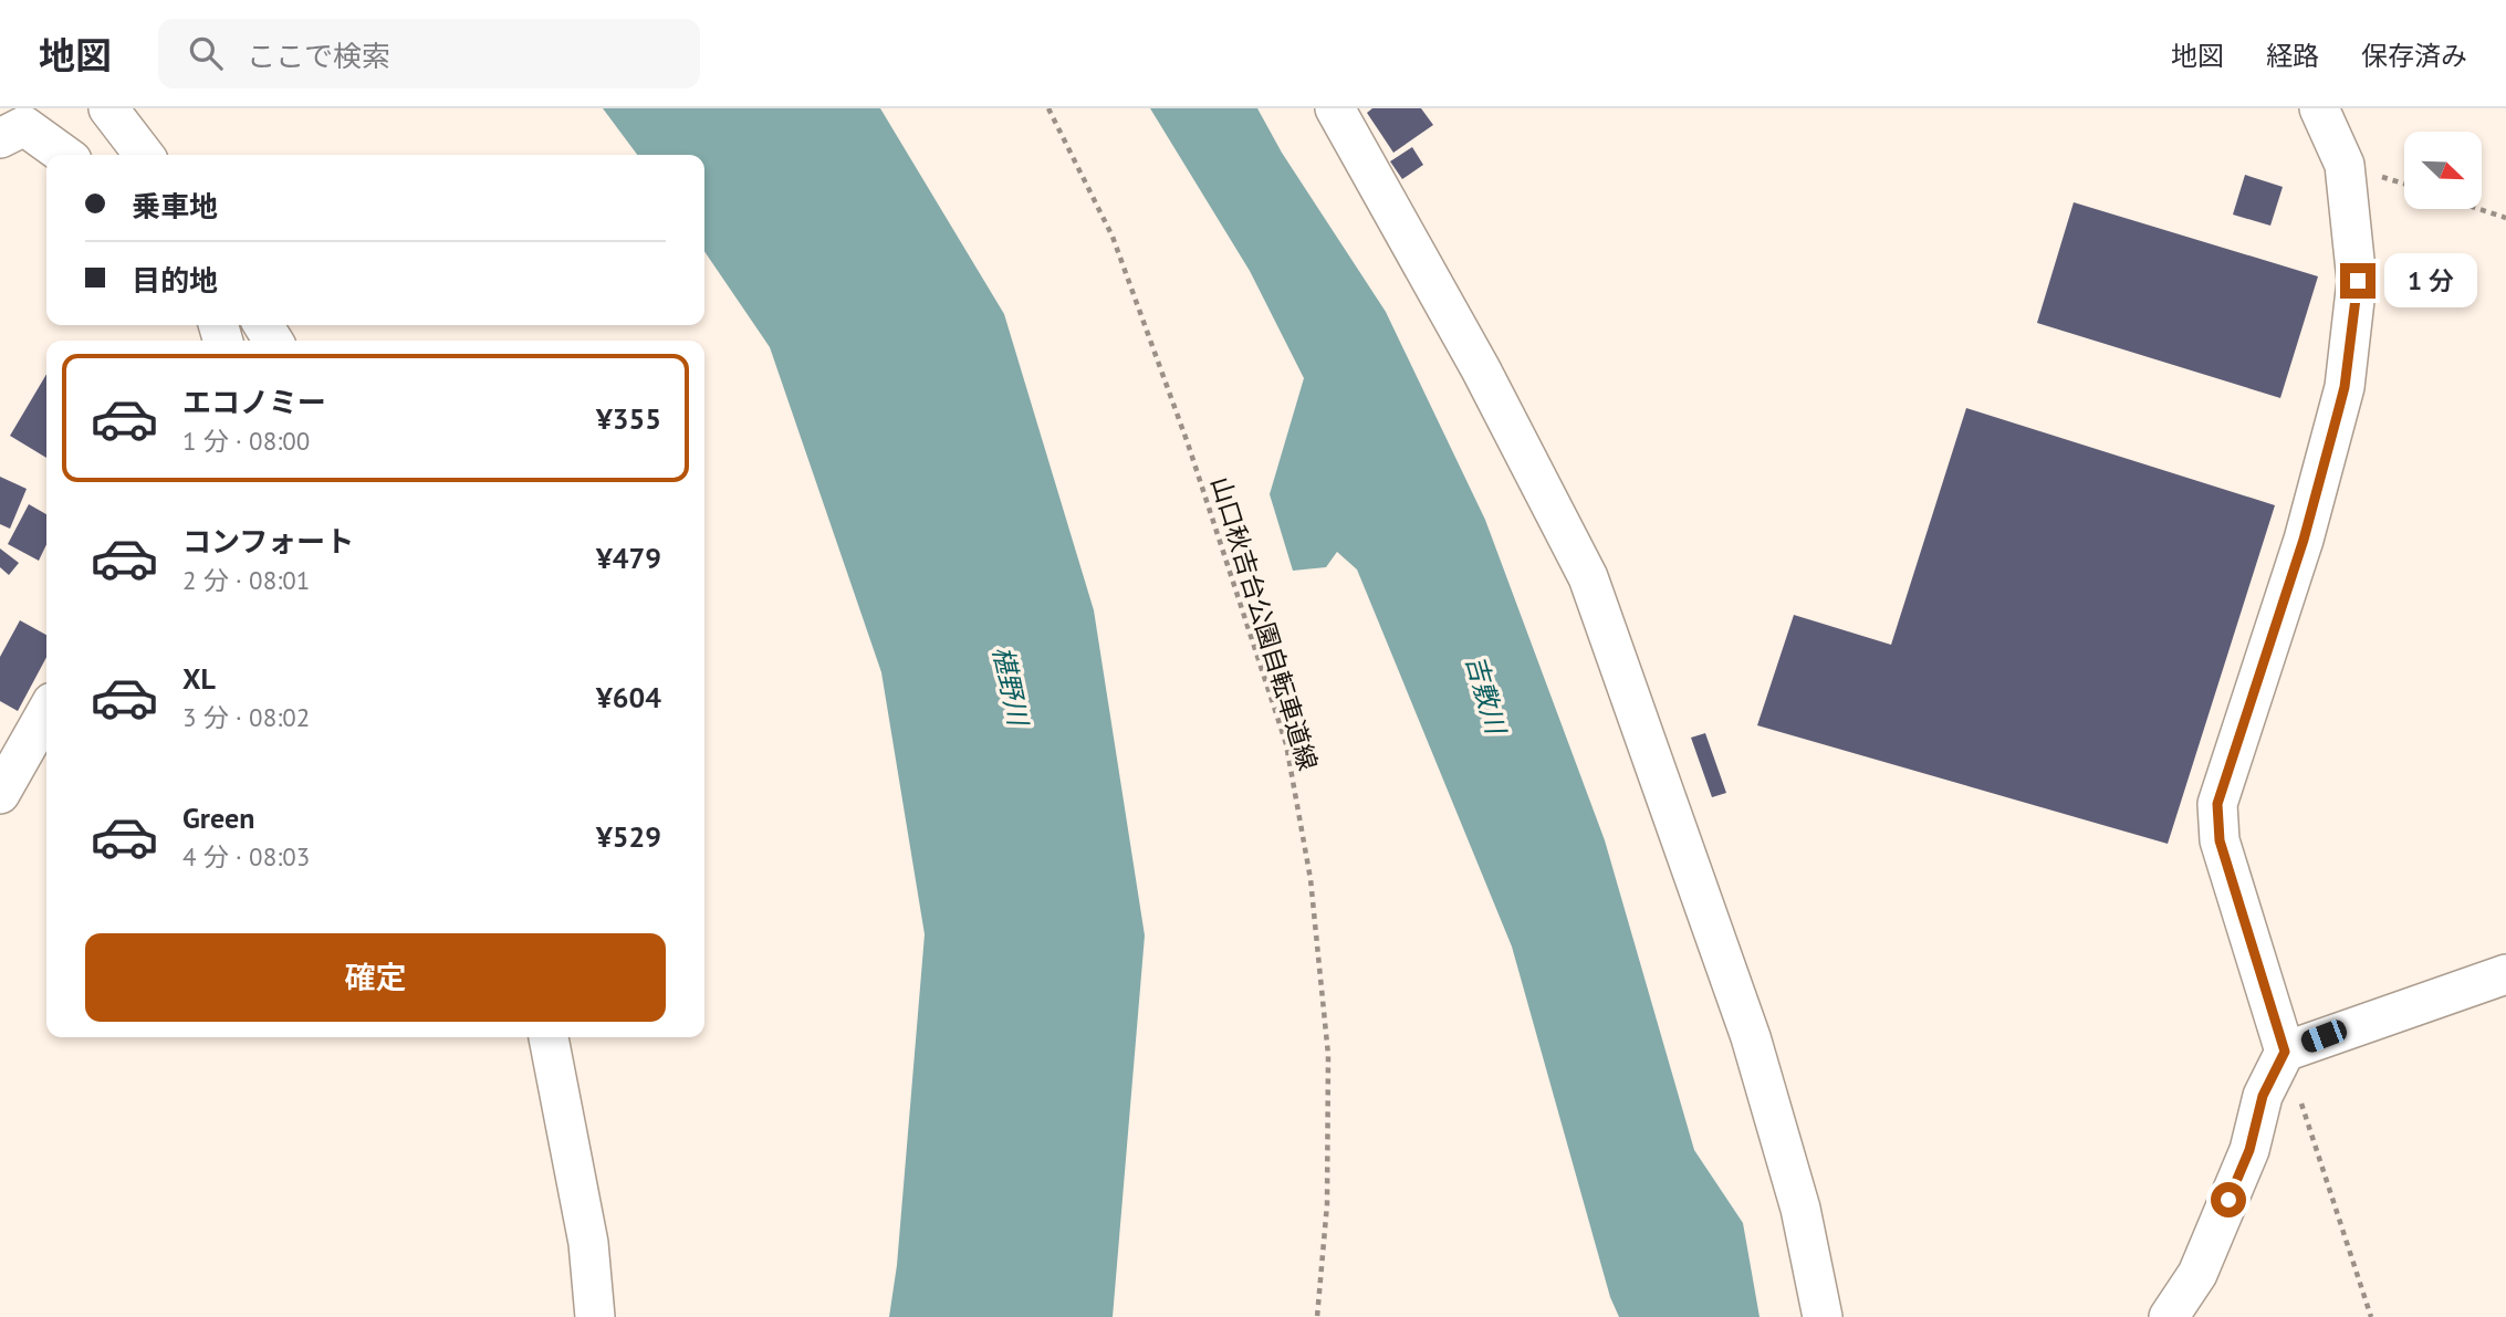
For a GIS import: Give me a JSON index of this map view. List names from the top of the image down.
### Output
{
  "streets": {
    "path": ["山口秋吉台公園自転車道線"]
  },
  "water": ["椹野川", "吉敷川"],
  "north": "bottom right",
  "page": {
    "header": "地図",
    "search": "ここで検索",
    "nav": ["地図", "経路", "保存済み"],
    "banner": ["乗車地", "目的地"],
    "bubble": "1 分",
    "list": [
      {
        "name": "エコノミー",
        "note": "1 分 · 08:00",
        "value": "¥355"
      },
      {
        "name": "コンフォート",
        "note": "2 分 · 08:01",
        "value": "¥479"
      },
      {
        "name": "XL",
        "note": "3 分 · 08:02",
        "value": "¥604"
      },
      {
        "name": "Green",
        "note": "4 分 · 08:03",
        "value": "¥529"
      }
    ],
    "buttons": "確定"
  }
}
